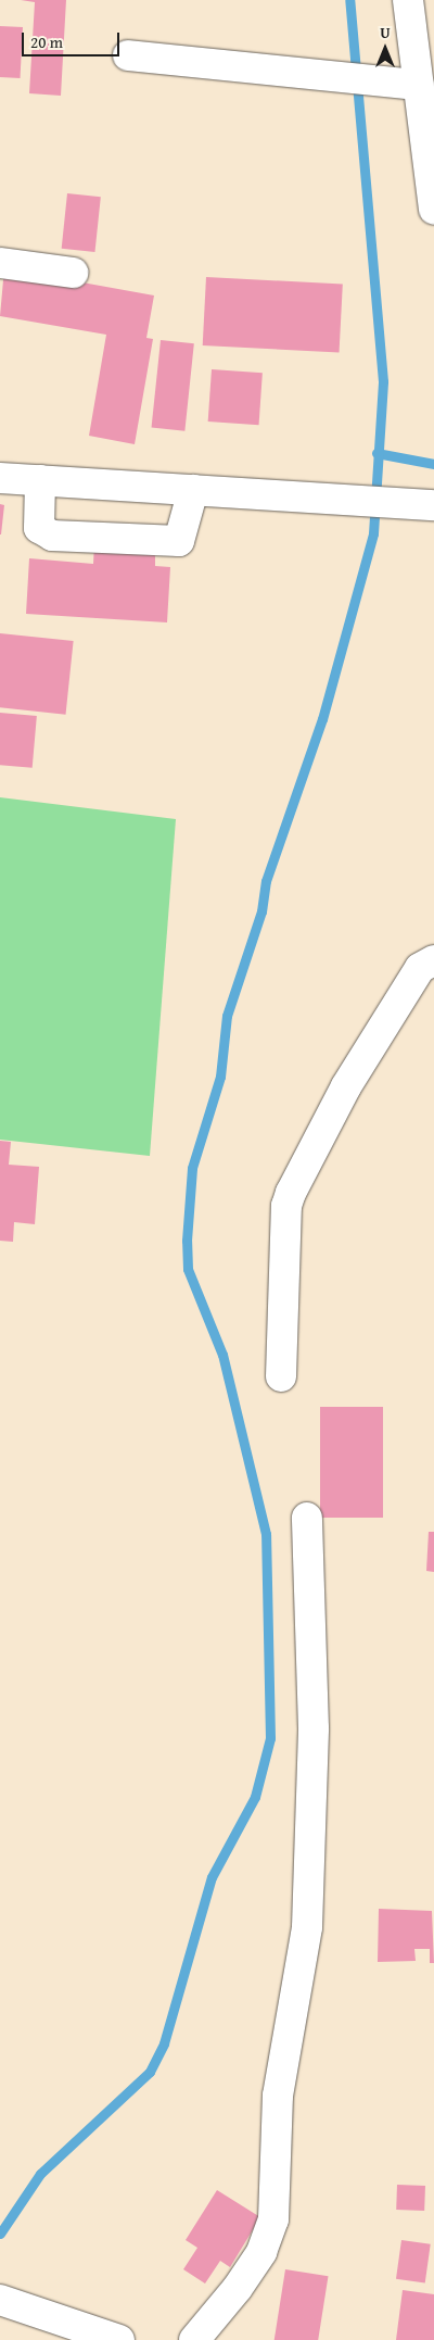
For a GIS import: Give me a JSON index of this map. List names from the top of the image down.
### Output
{
  "scale_bar": "20 m",
  "north": "top"
}
